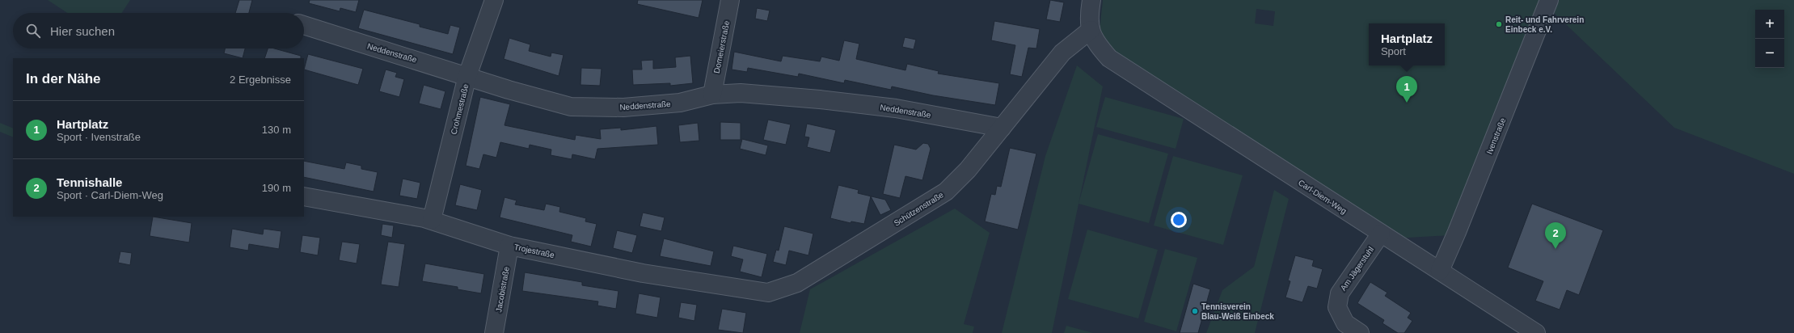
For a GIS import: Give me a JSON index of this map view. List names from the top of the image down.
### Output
{
  "streets": {
    "street": [
      "Domeierstraße",
      "Neddenstraße",
      "Crohmestraße",
      "Ivenstraße",
      "Carl-Diem-Weg",
      "Schützenstraße",
      "Trojestraße",
      "Am Jägerstuhl",
      "Jacobistraße"
    ]
  },
  "crossings": [
    ["Domeierstraße", "Neddenstraße"],
    ["Neddenstraße", "Crohmestraße"],
    ["Neddenstraße", "Schützenstraße"],
    ["Crohmestraße", "Trojestraße"],
    ["Ivenstraße", "Carl-Diem-Weg"],
    ["Carl-Diem-Weg", "Schützenstraße"],
    ["Carl-Diem-Weg", "Am Jägerstuhl"],
    ["Schützenstraße", "Trojestraße"],
    ["Trojestraße", "Jacobistraße"]
  ],
  "places": ["Reit- und Fahrverein Einbeck e.V.", "Tennisverein Blau-Weiß Einbeck"],
  "page": {
    "map_buttons": ["+", "−"],
    "search": "Hier suchen",
    "popup": ["Hartplatz", "Sport"],
    "heading": ["In der Nähe", "2 Ergebnisse"],
    "pins": ["1", "2"],
    "list": [
      {
        "mark": "1",
        "name": "Hartplatz",
        "note": "Sport · Ivenstraße",
        "value": "130 m"
      },
      {
        "mark": "2",
        "name": "Tennishalle",
        "note": "Sport · Carl-Diem-Weg",
        "value": "190 m"
      }
    ]
  }
}
